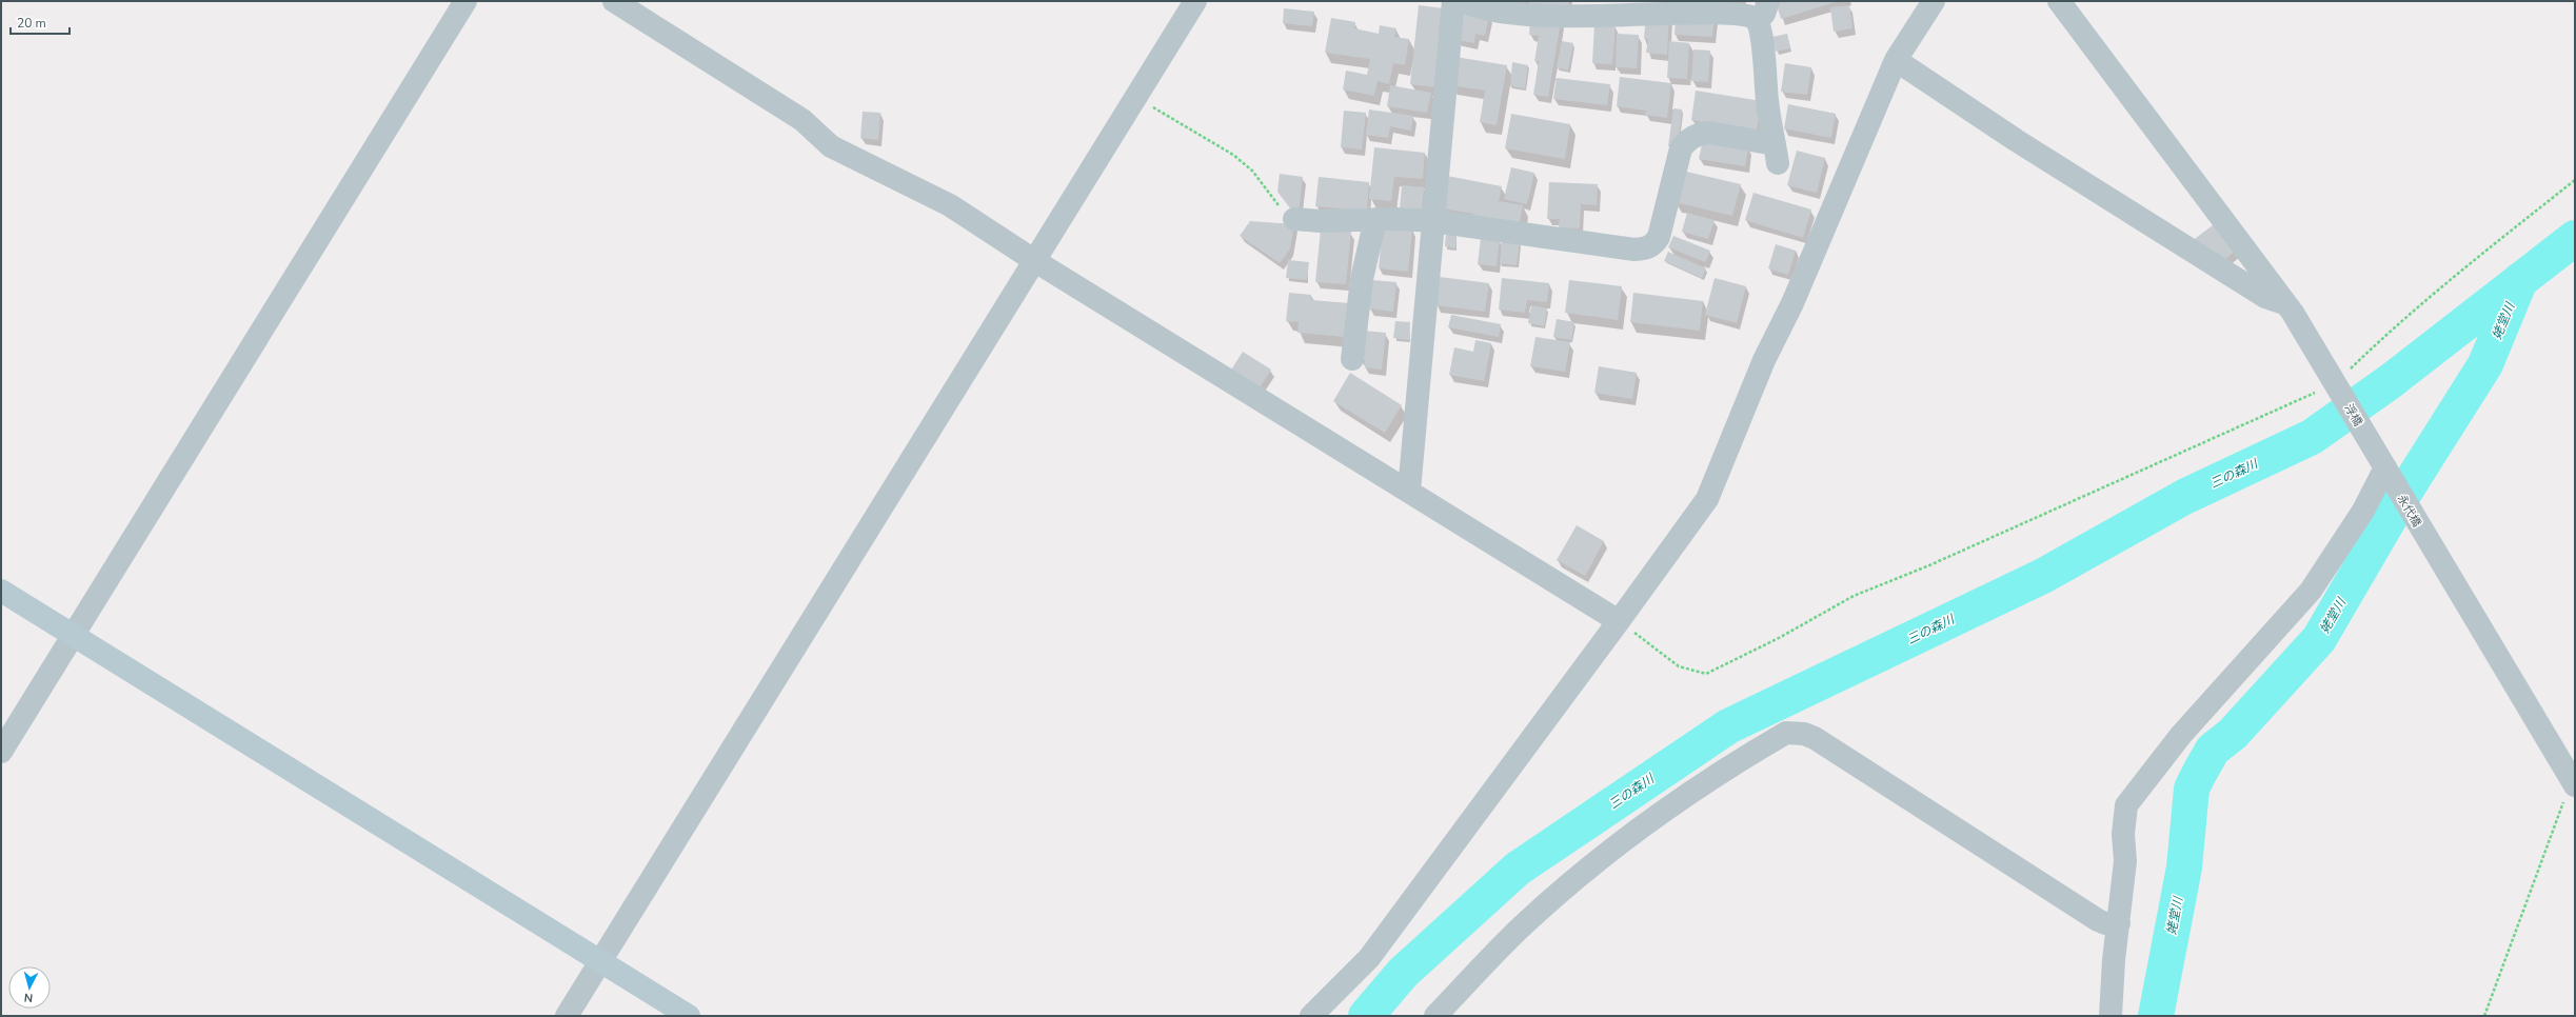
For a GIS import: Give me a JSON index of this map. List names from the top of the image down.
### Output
{
  "streets": {
    "street": ["浮橋", "永代橋"]
  },
  "crossings": [
    ["浮橋", "永代橋"]
  ],
  "water": ["姥堂川", "三の森川"],
  "scale_bar": "20 m",
  "north": "bottom"
}
